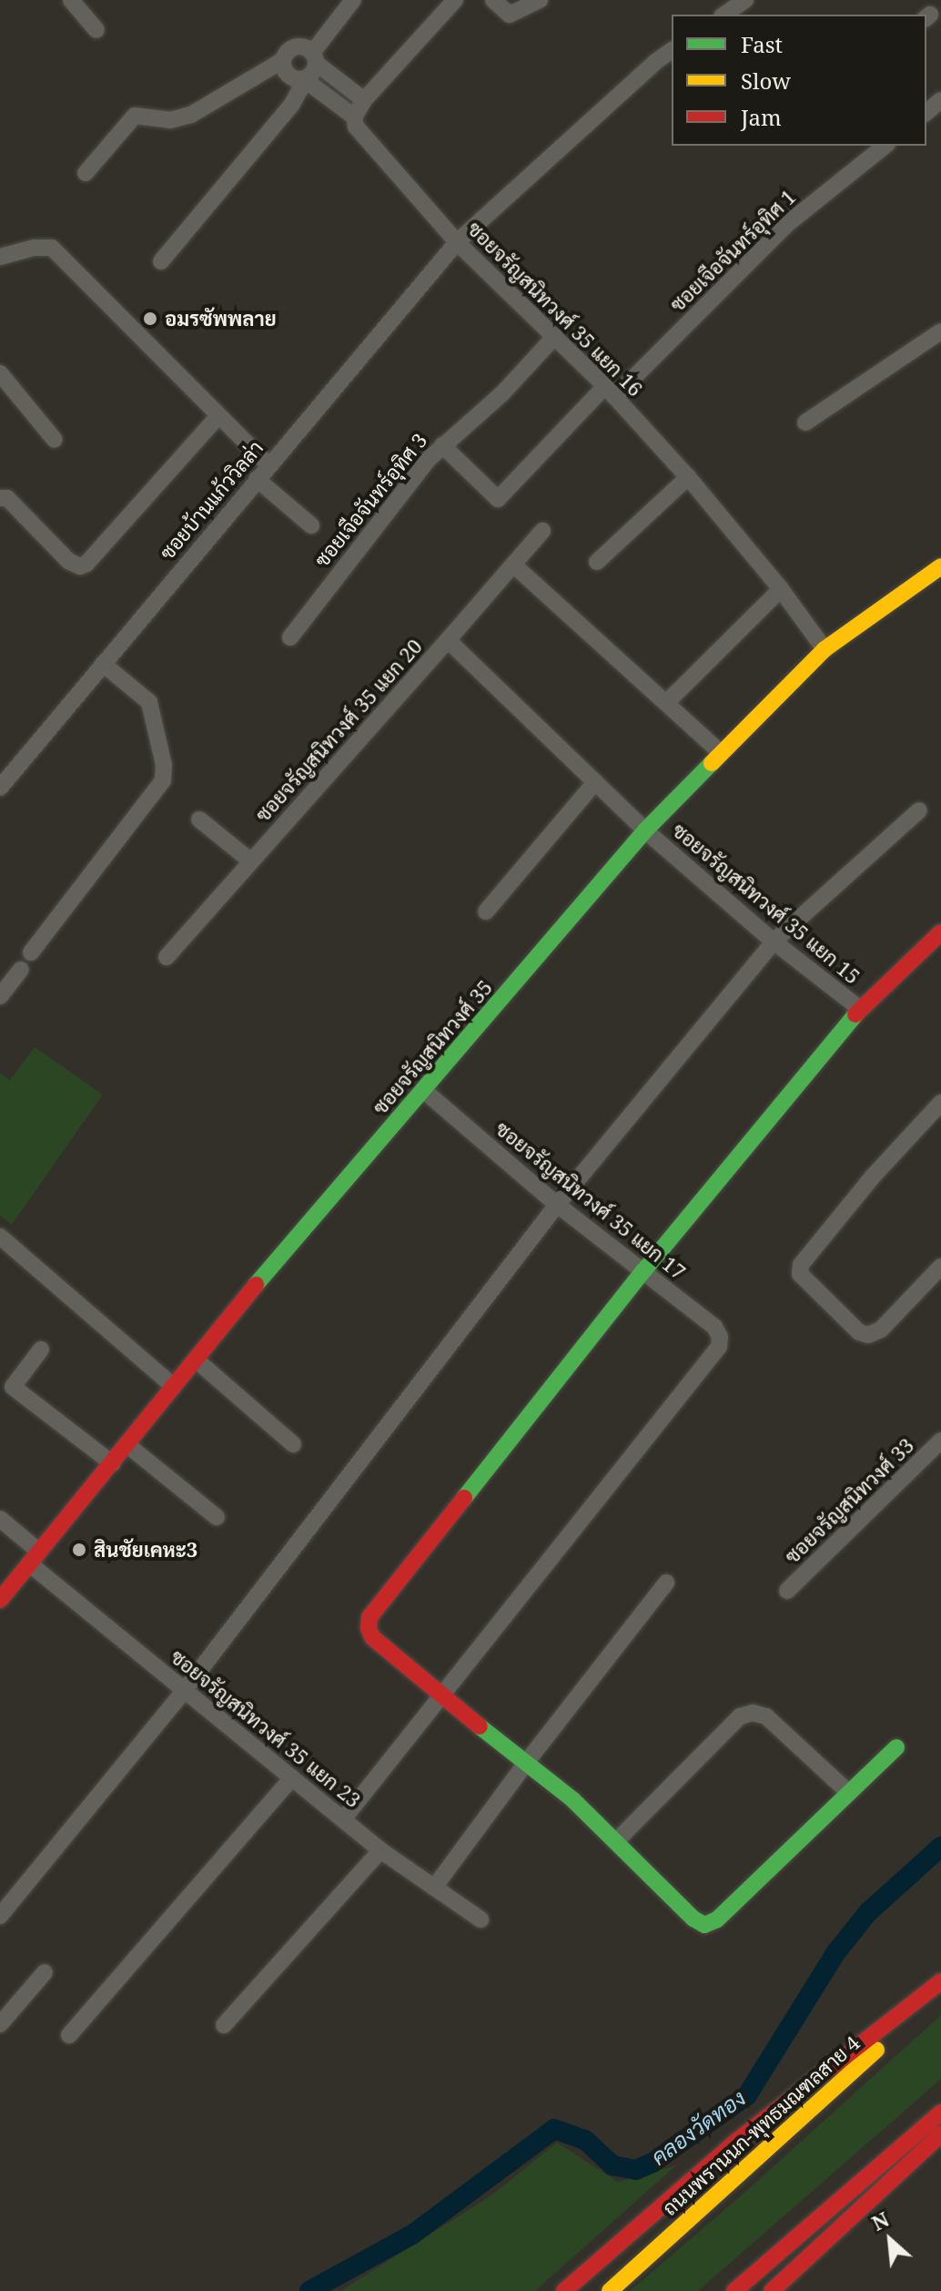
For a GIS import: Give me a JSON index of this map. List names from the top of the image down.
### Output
{
  "streets": {
    "street": [
      "ซอยเจือจันทร์อุทิศ 1",
      "ซอยจรัญสนิทวงศ์ 35 แยก 16",
      "ซอยบ้านแก้ววิลล่า",
      "ซอยเจือจันทร์อุทิศ 3",
      "ซอยจรัญสนิทวงศ์ 35 แยก 20",
      "ซอยจรัญสนิทวงศ์ 35 แยก 15",
      "ซอยจรัญสนิทวงศ์ 35",
      "ซอยจรัญสนิทวงศ์ 35 แยก 17",
      "ซอยจรัญสนิทวงศ์ 33",
      "ซอยจรัญสนิทวงศ์ 35 แยก 23",
      "ถนนพรานนก-พุทธมณฑลสาย 4"
    ]
  },
  "crossings": [
    ["ซอยเจือจันทร์อุทิศ 1", "ซอยจรัญสนิทวงศ์ 35 แยก 16"],
    ["ซอยเจือจันทร์อุทิศ 1", "ซอยเจือจันทร์อุทิศ 3"],
    ["ซอยจรัญสนิทวงศ์ 35 แยก 16", "ซอยบ้านแก้ววิลล่า"],
    ["ซอยจรัญสนิทวงศ์ 35 แยก 16", "ซอยเจือจันทร์อุทิศ 3"],
    ["ซอยจรัญสนิทวงศ์ 35 แยก 16", "ซอยจรัญสนิทวงศ์ 35"],
    ["ซอยจรัญสนิทวงศ์ 35 แยก 20", "ซอยจรัญสนิทวงศ์ 35 แยก 15"],
    ["ซอยจรัญสนิทวงศ์ 35 แยก 20", "ซอยจรัญสนิทวงศ์ 35"],
    ["ซอยจรัญสนิทวงศ์ 35 แยก 15", "ซอยจรัญสนิทวงศ์ 35"],
    ["ซอยจรัญสนิทวงศ์ 35", "ซอยจรัญสนิทวงศ์ 35 แยก 17"],
    ["ซอยจรัญสนิทวงศ์ 35", "ซอยจรัญสนิทวงศ์ 35 แยก 23"]
  ],
  "water": ["คลองวัดทอง"],
  "places": ["อมรซัพพลาย", "สินชัยเคหะ3"],
  "legend": ["Fast", "Slow", "Jam"],
  "north": "top left"
}
